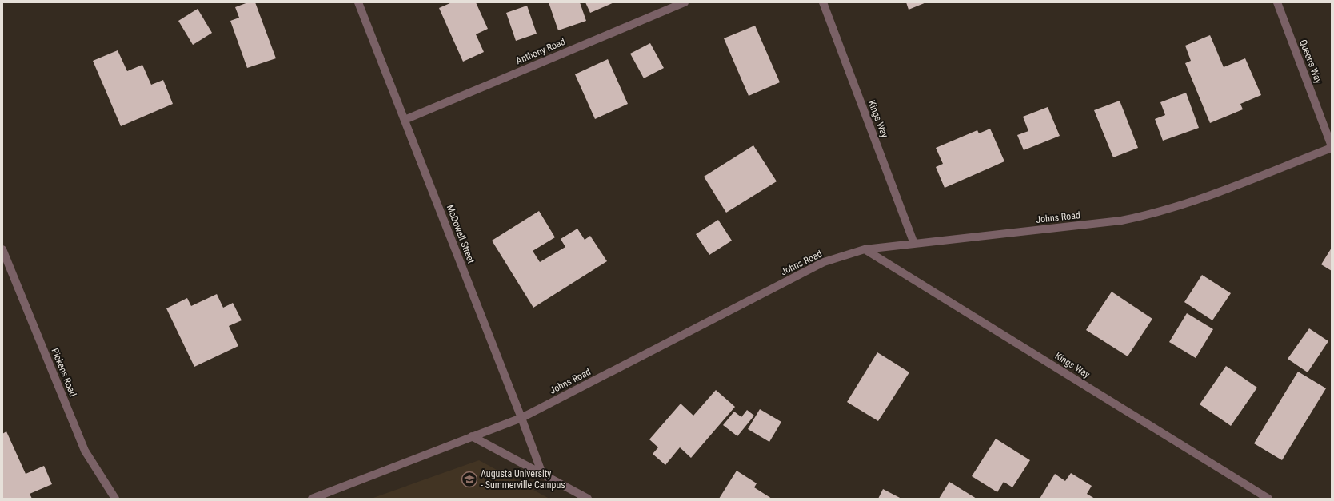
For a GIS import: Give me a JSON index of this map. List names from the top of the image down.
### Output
{
  "streets": {
    "street": [
      "Anthony Road",
      "Queens Way",
      "Kings Way",
      "Johns Road",
      "McDowell Street",
      "Pickens Road"
    ]
  },
  "crossings": [
    ["Anthony Road", "McDowell Street"],
    ["Queens Way", "Johns Road"],
    ["Kings Way", "Johns Road"],
    ["Johns Road", "McDowell Street"]
  ],
  "places": {
    "school or university": ["Augusta University - Summerville Campus"]
  }
}
